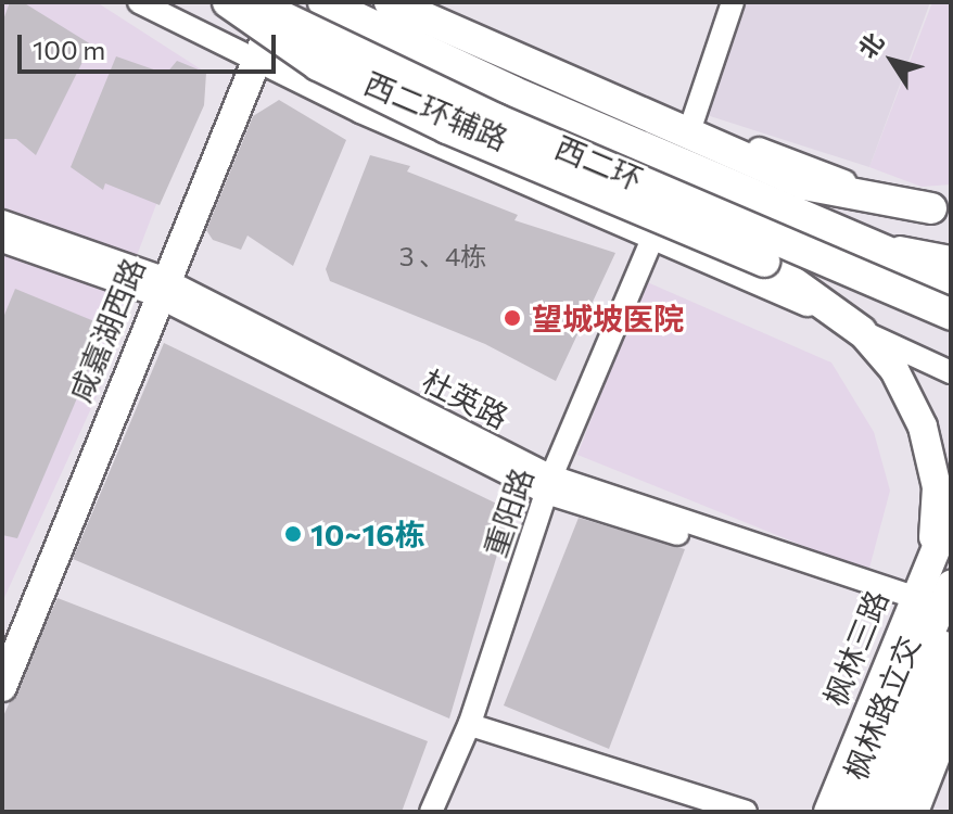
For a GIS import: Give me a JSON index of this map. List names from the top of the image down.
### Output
{
  "streets": {
    "highway": ["西二环"],
    "main road": ["咸嘉湖西路", "枫林三路", "枫林路立交"],
    "street": ["西二环辅路", "杜英路", "重阳路"]
  },
  "crossings": [
    ["西二环辅路", "咸嘉湖西路"],
    ["西二环辅路", "重阳路"],
    ["咸嘉湖西路", "杜英路"],
    ["杜英路", "重阳路"],
    ["杜英路", "枫林三路"]
  ],
  "places": ["望城坡医院", "10~16栋"],
  "house_numbers": ["3 、4栋"],
  "scale_bar": "100 m",
  "north": "top left"
}
